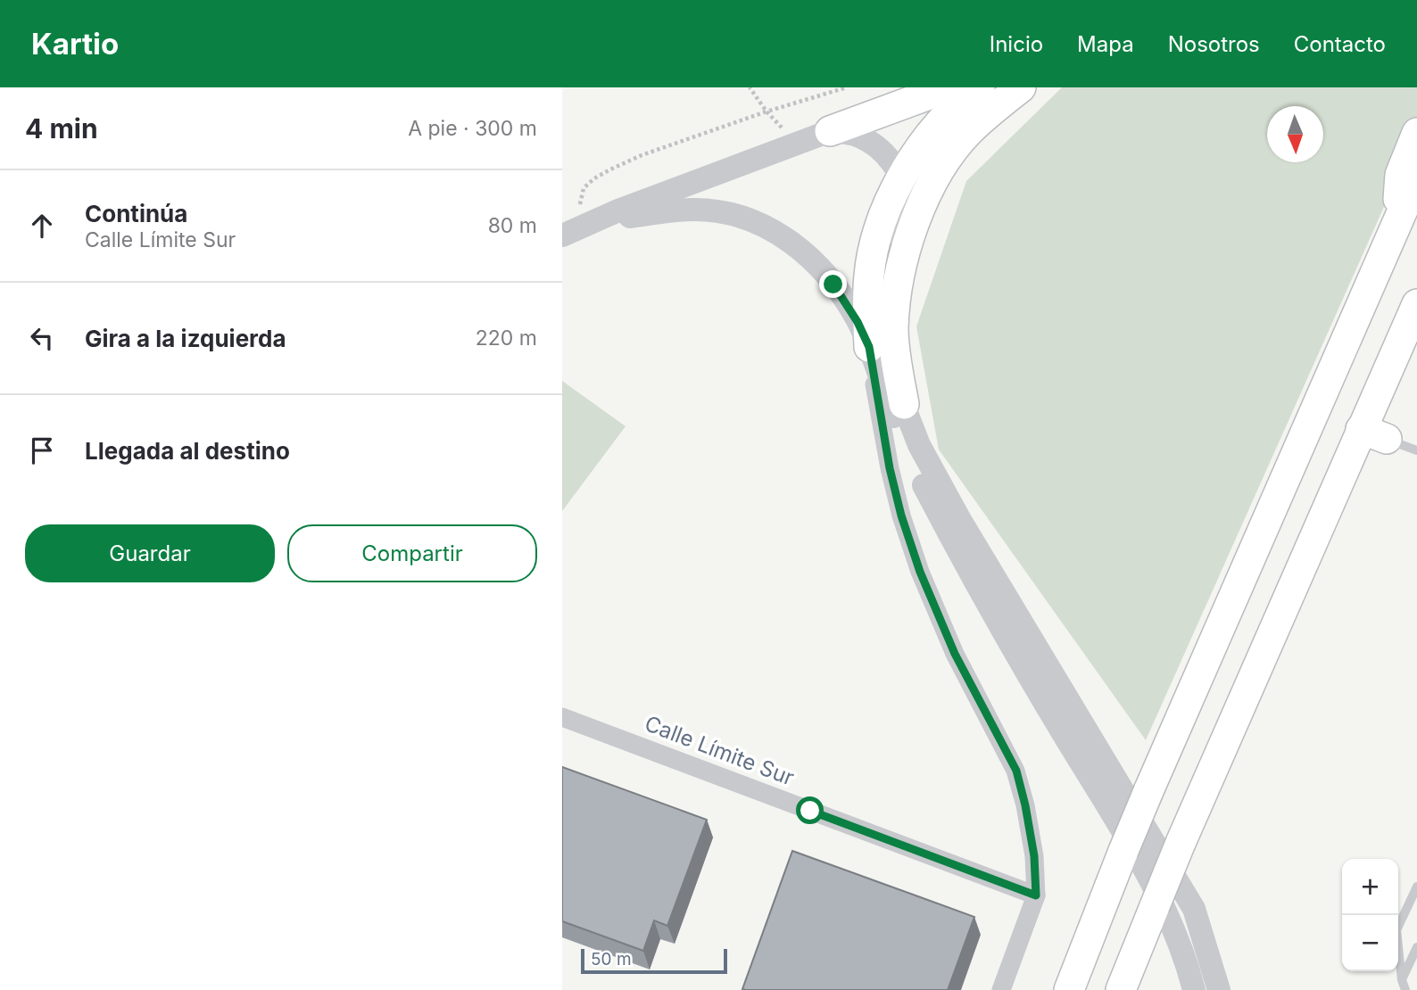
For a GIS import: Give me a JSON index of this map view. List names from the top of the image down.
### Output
{
  "streets": {
    "street": ["Calle Límite Sur"]
  },
  "scale_bar": "50 m",
  "north": "bottom",
  "page": {
    "header": "Kartio",
    "nav": [
      "Inicio",
      "Mapa",
      "Nosotros",
      "Contacto"
    ],
    "heading": ["4 min", "A pie · 300 m"],
    "list": [
      ["Continúa", "Calle Límite Sur", "80 m"],
      ["Gira a la izquierda", "220 m"],
      "Llegada al destino"
    ],
    "buttons": ["Guardar", "Compartir"],
    "map_buttons": ["+", "−"],
    "scale": "50 m"
  }
}
